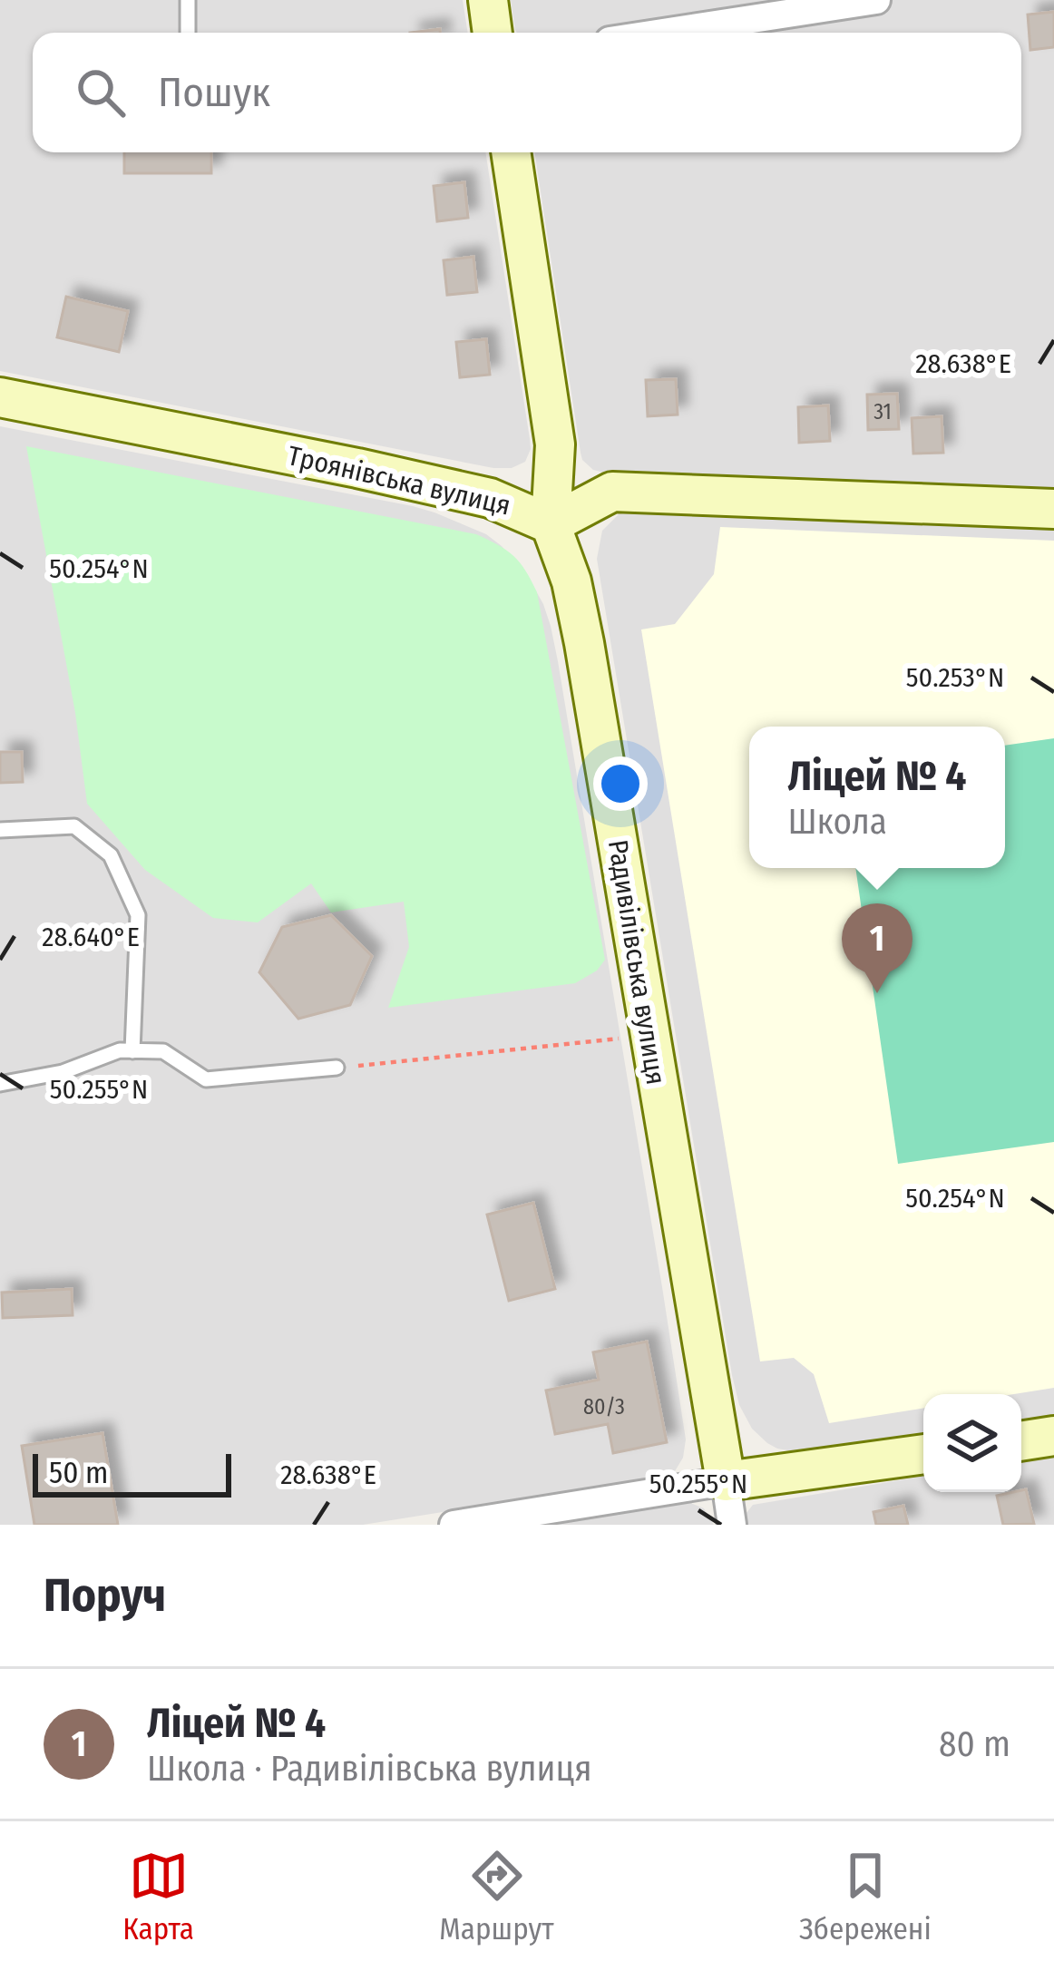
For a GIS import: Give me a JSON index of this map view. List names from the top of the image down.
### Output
{
  "streets": {
    "street": ["Троянівська вулиця", "Радивілівська вулиця"]
  },
  "crossings": [
    ["Троянівська вулиця", "Радивілівська вулиця"]
  ],
  "house_numbers": ["31", "80/3"],
  "scale_bar": "50 m",
  "page": {
    "search": "Пошук",
    "popup": ["Ліцей № 4", "Школа"],
    "pins": "1",
    "scale": "50 m",
    "heading": "Поруч",
    "list": [
      {
        "mark": "1",
        "name": "Ліцей № 4",
        "note": "Школа · Радивілівська вулиця",
        "value": "80 m"
      }
    ],
    "nav": ["Карта", "Маршрут", "Збережені"]
  },
  "coordinates": [
    "28.638°E",
    "50.254°N",
    "50.253°N",
    "28.640°E",
    "50.255°N"
  ]
}
